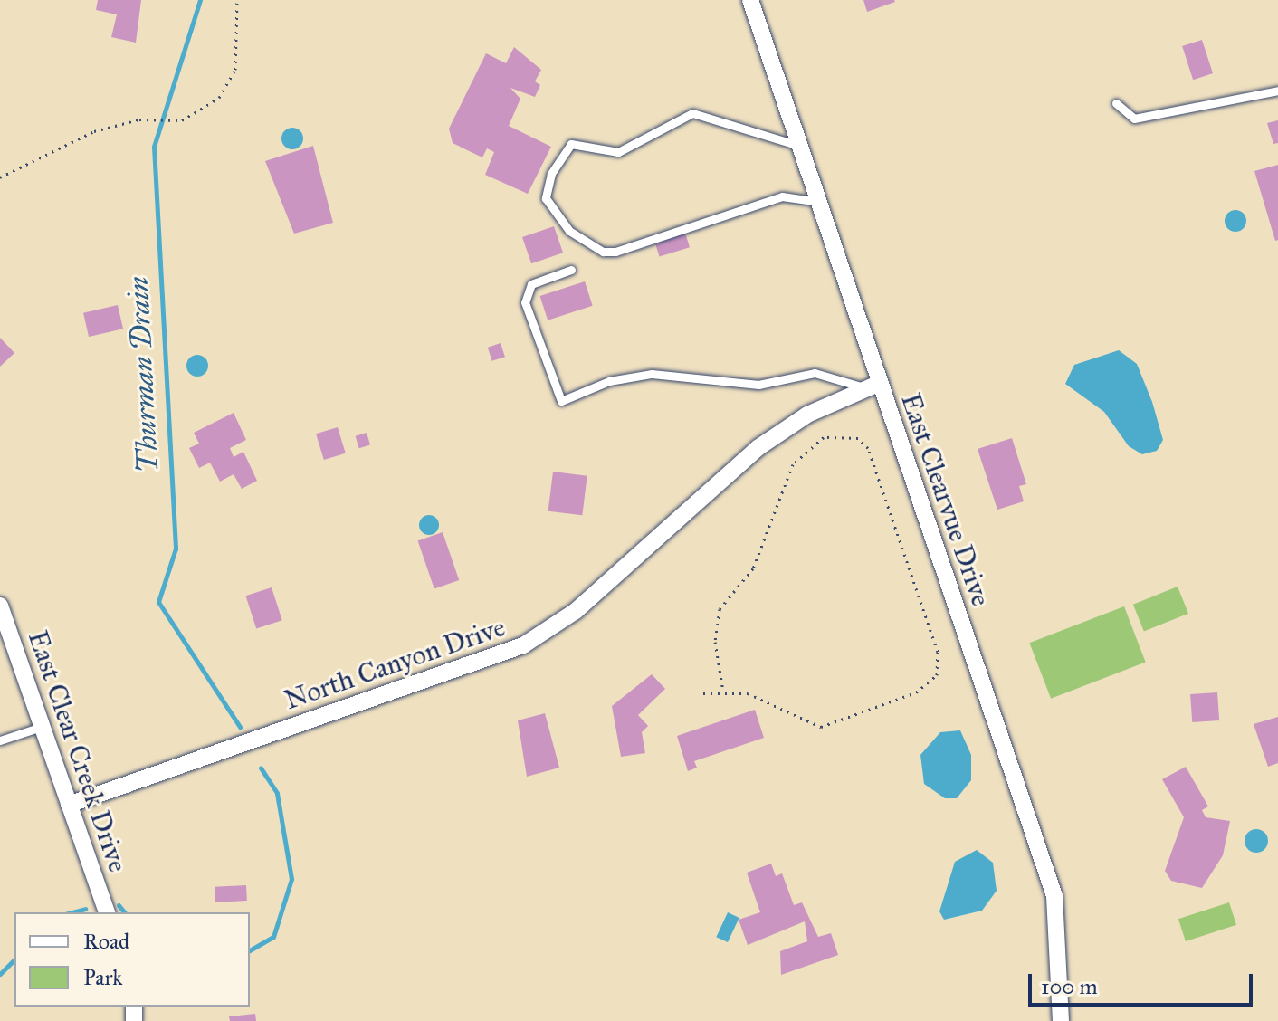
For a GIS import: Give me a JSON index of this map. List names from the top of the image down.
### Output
{
  "streets": {
    "street": ["East Clearvue Drive", "North Canyon Drive", "East Clear Creek Drive"]
  },
  "crossings": [
    ["East Clearvue Drive", "North Canyon Drive"],
    ["North Canyon Drive", "East Clear Creek Drive"]
  ],
  "water": ["Thurman Drain"],
  "legend": ["Road", "Park"],
  "scale_bar": "100 m"
}
